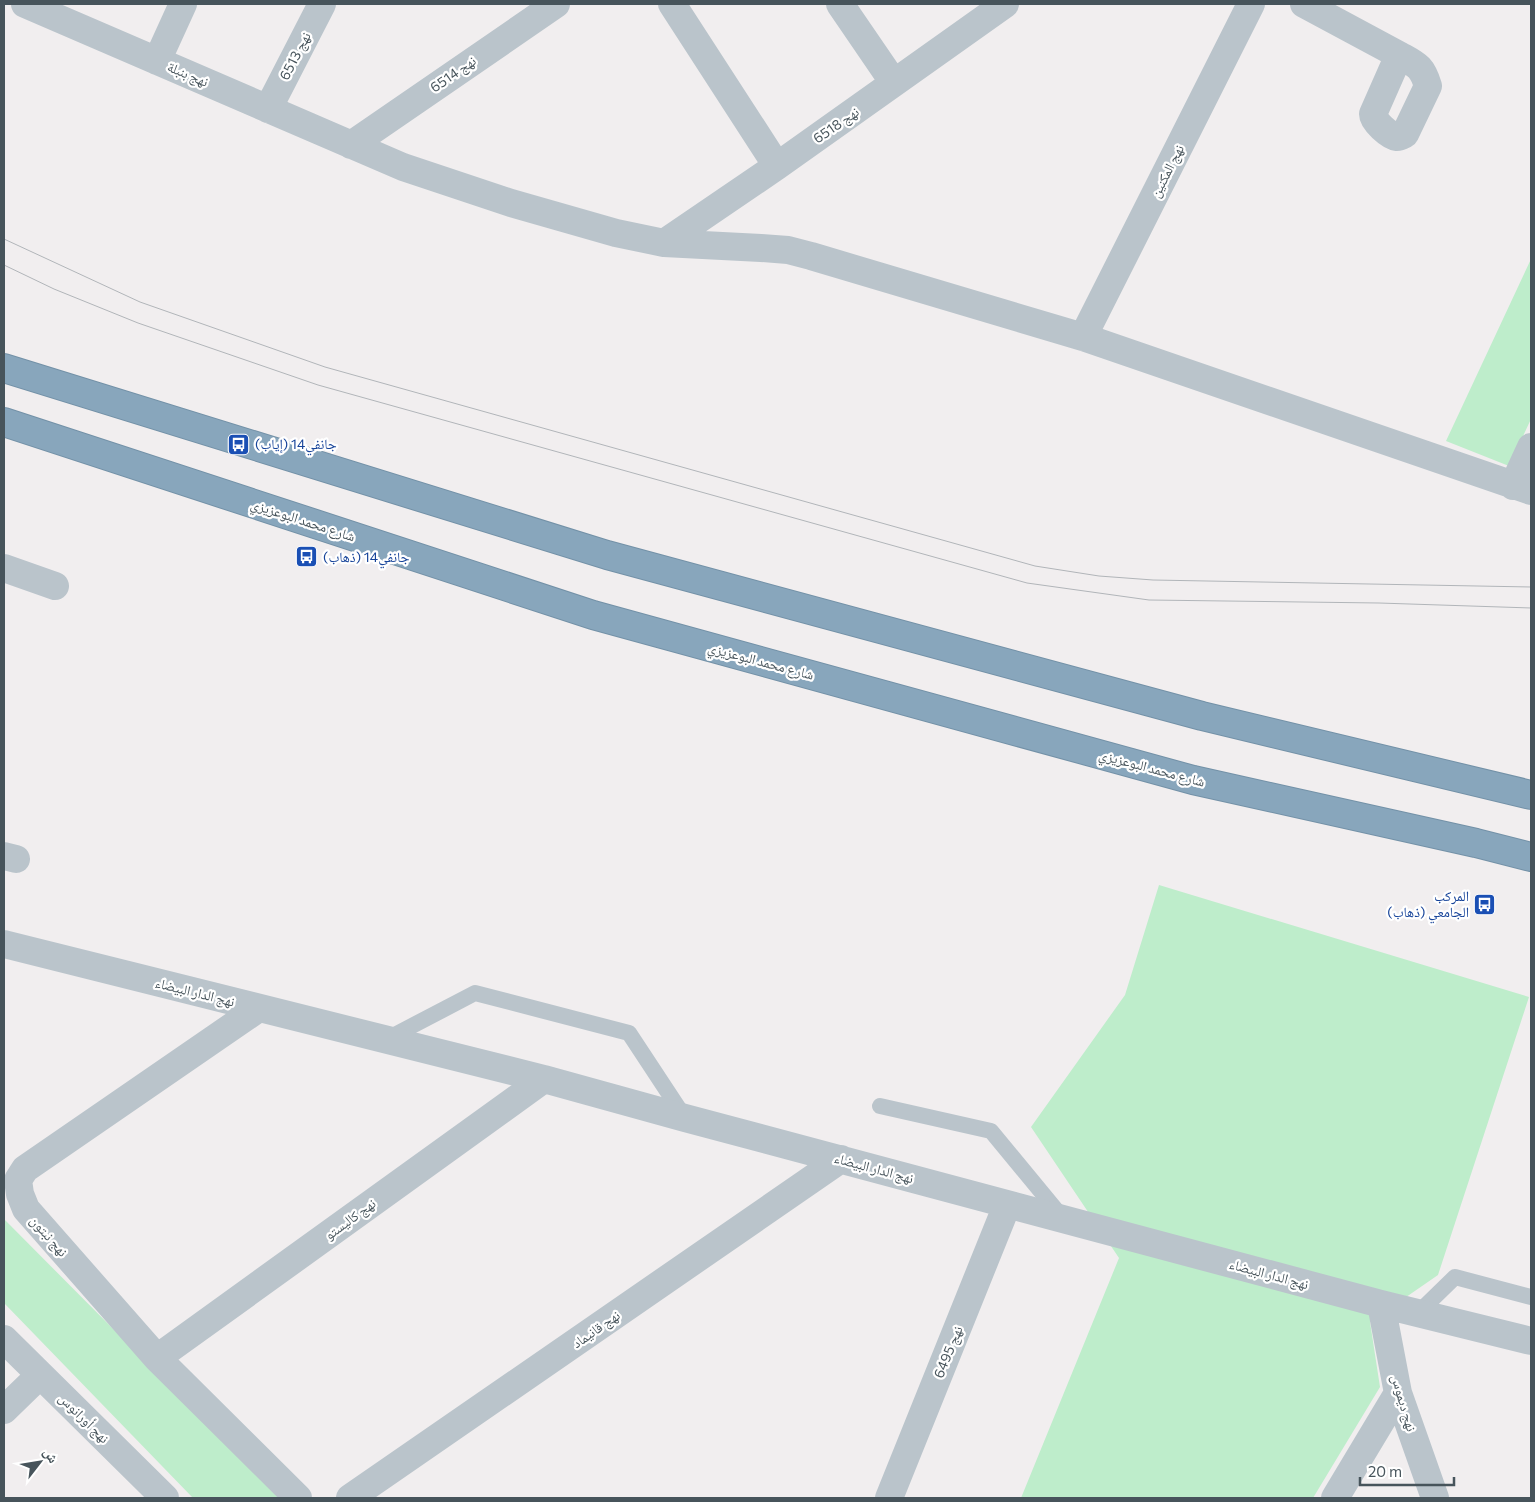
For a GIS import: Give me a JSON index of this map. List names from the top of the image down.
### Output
{
  "streets": {
    "highway": ["شارع محمد البوعزيزي"],
    "street": [
      "نهج 6513",
      "نهج بنبلة",
      "نهج 6514",
      "نهج 6518",
      "نهج المكنين",
      "نهج الدار البيضاء",
      "نهج كاليستو",
      "نهج نبتون",
      "نهج قانيماد",
      "نهج 6495",
      "نهج ديموس",
      "نهج أورانوس"
    ]
  },
  "crossings": [
    ["نهج 6513", "نهج بنبلة"],
    ["نهج بنبلة", "نهج 6514"],
    ["نهج بنبلة", "نهج 6518"],
    ["نهج بنبلة", "نهج المكنين"],
    ["نهج الدار البيضاء", "نهج كاليستو"],
    ["نهج الدار البيضاء", "نهج نبتون"],
    ["نهج الدار البيضاء", "نهج قانيماد"],
    ["نهج الدار البيضاء", "نهج 6495"],
    ["نهج الدار البيضاء", "نهج ديموس"],
    ["نهج كاليستو", "نهج نبتون"]
  ],
  "places": {
    "bus stop": ["جانفي14 (إياب)", "جانفي14 (ذهاب)", "المركب الجامعي (ذهاب)"]
  },
  "scale_bar": "20 m",
  "north": "top right"
}
